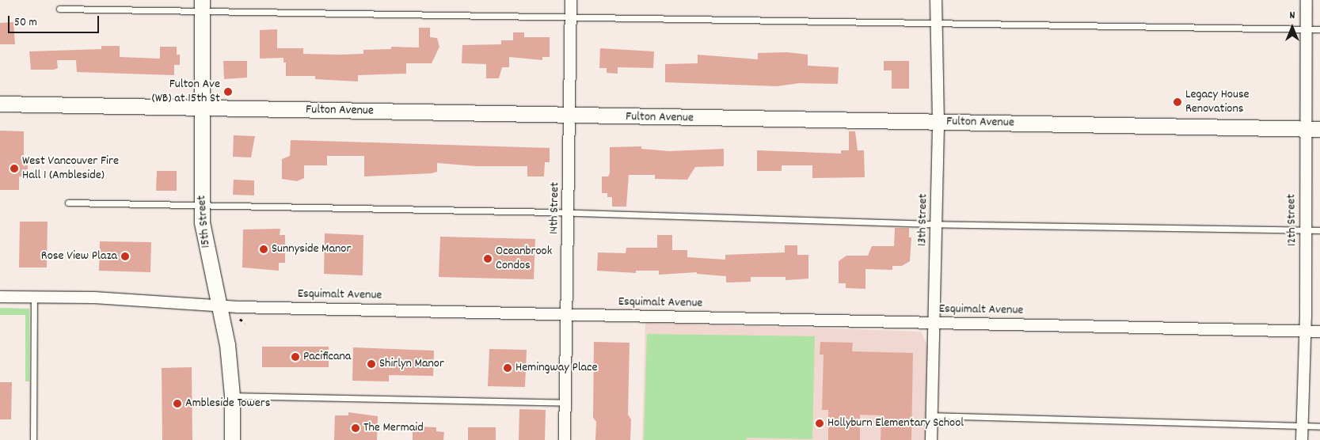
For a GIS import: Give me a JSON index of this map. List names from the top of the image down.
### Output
{
  "streets": {
    "street": [
      "Fulton Avenue",
      "14th Street",
      "13th Street",
      "12th Street",
      "15th Street",
      "Esquimalt Avenue"
    ]
  },
  "crossings": [
    ["Fulton Avenue", "14th Street"],
    ["Fulton Avenue", "13th Street"],
    ["Fulton Avenue", "12th Street"],
    ["Fulton Avenue", "15th Street"],
    ["14th Street", "Esquimalt Avenue"],
    ["13th Street", "Esquimalt Avenue"],
    ["12th Street", "Esquimalt Avenue"],
    ["15th Street", "Esquimalt Avenue"]
  ],
  "places": [
    "Fulton Ave (WB) at 15th St",
    "Legacy House Renovations",
    "West Vancouver Fire Hall 1 (Ambleside)",
    "Sunnyside Manor",
    "Rose View Plaza",
    "Oceanbrook Condos",
    "Pacificana",
    "Shirlyn Manor",
    "Hemingway Place",
    "Ambleside Towers",
    "Hollyburn Elementary School",
    "The Mermaid"
  ],
  "scale_bar": "50 m",
  "north": "top"
}
